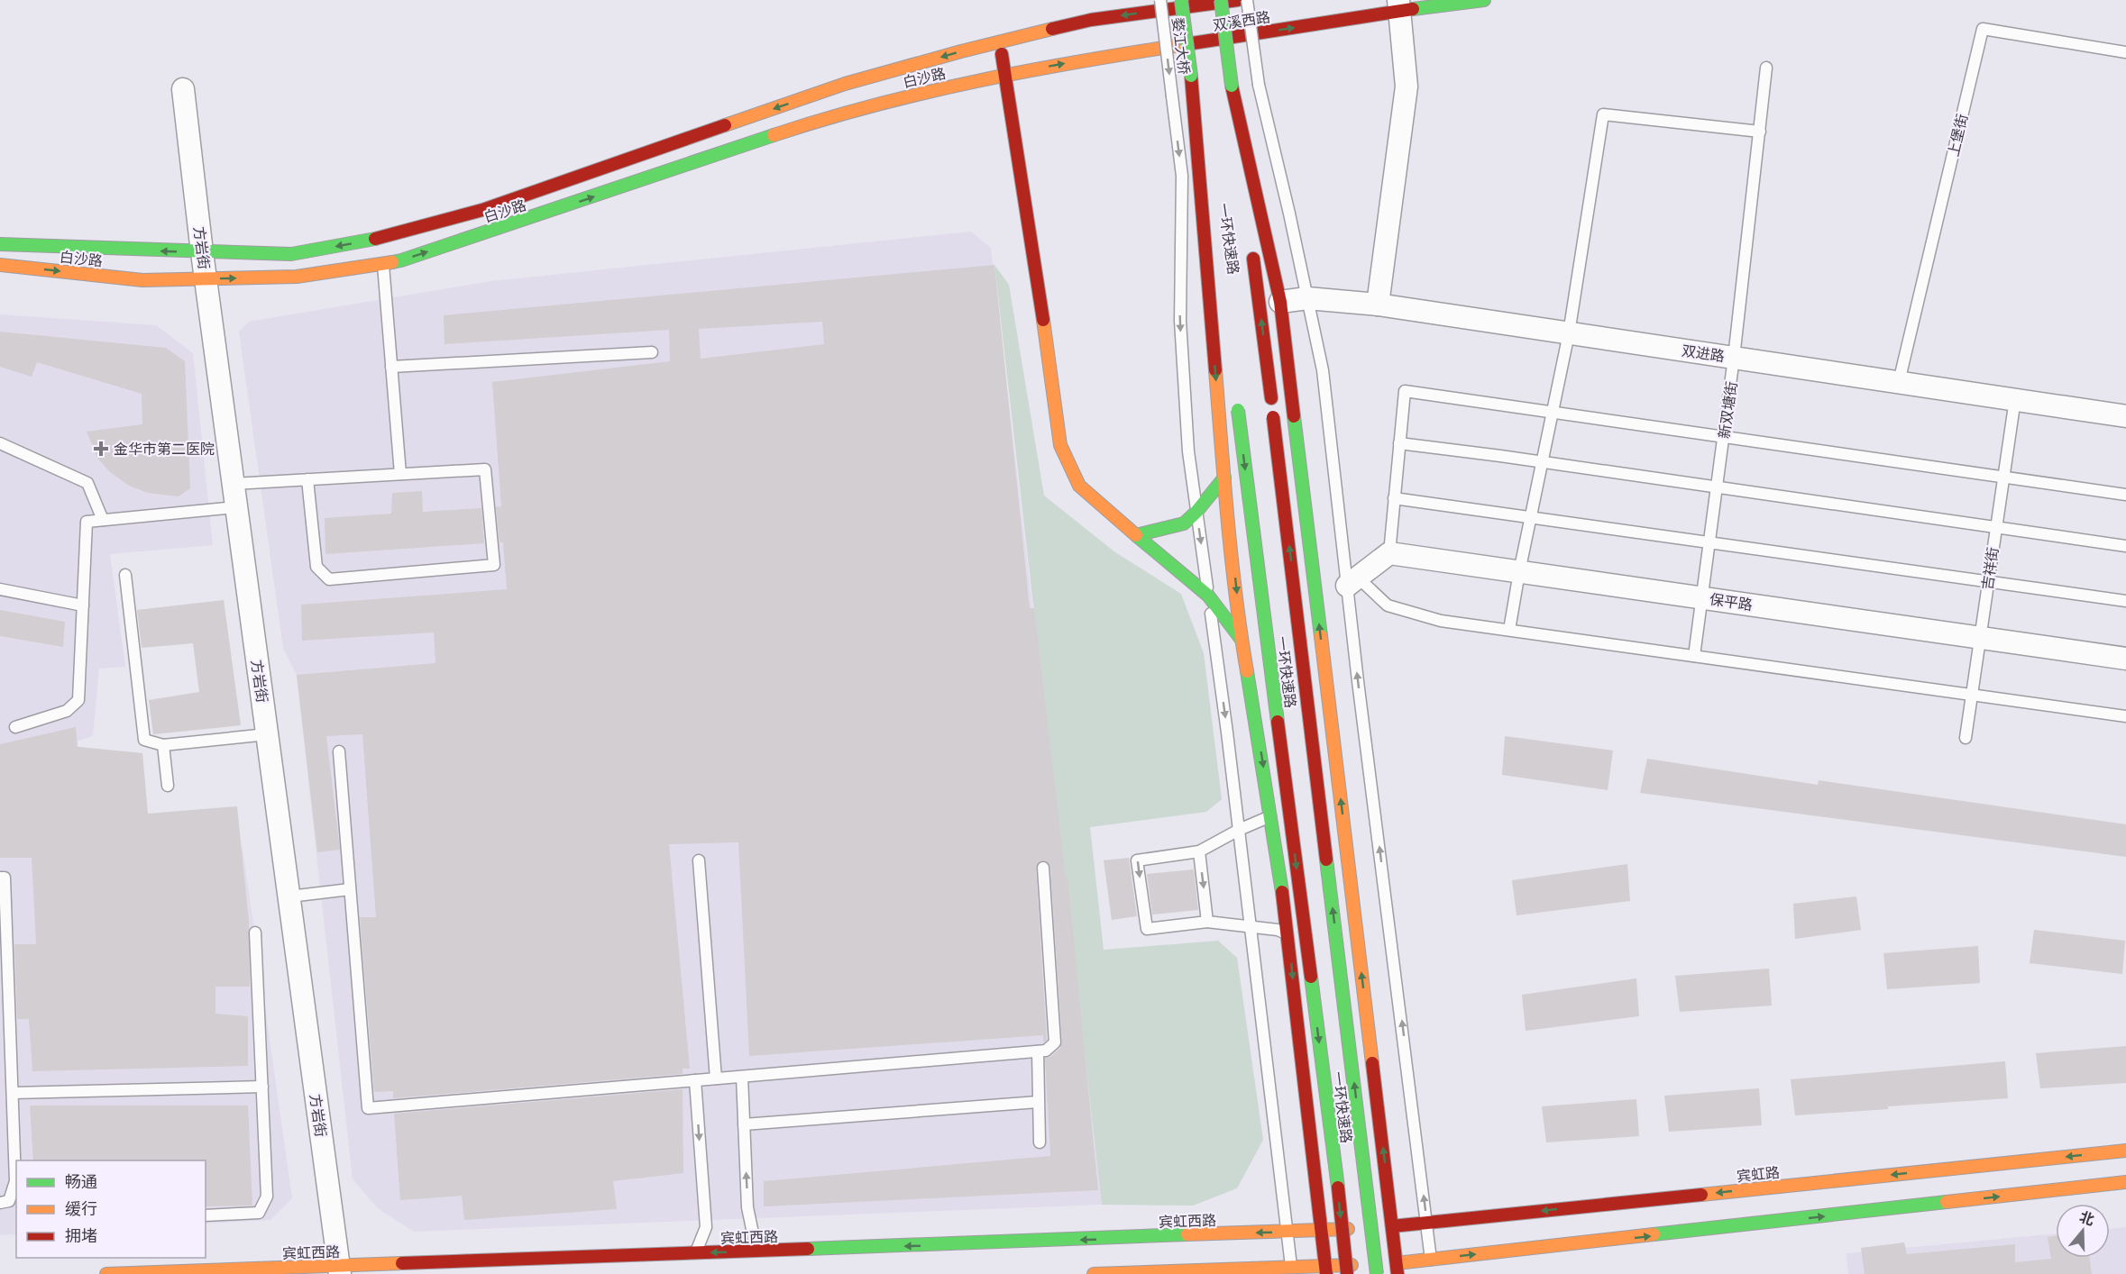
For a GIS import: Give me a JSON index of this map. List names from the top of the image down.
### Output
{
  "streets": {
    "main road": [
      "双溪西路",
      "婺江大桥",
      "白沙路",
      "一环快速路",
      "宾虹路",
      "宾虹西路"
    ],
    "street": ["方岩街", "双进路", "保平路"],
    "lane": ["上堡街", "新双塘街", "吉祥街"]
  },
  "crossings": [
    ["双溪西路", "白沙路"],
    ["婺江大桥", "一环快速路"],
    ["婺江大桥", "宾虹西路"],
    ["白沙路", "方岩街"],
    ["上堡街", "双进路"],
    ["方岩街", "宾虹西路"],
    ["双进路", "新双塘街"],
    ["双进路", "吉祥街"],
    ["新双塘街", "保平路"],
    ["吉祥街", "保平路"],
    ["宾虹路", "宾虹西路"]
  ],
  "one_way": ["婺江大桥"],
  "places": {
    "health": ["金华市第二医院"]
  },
  "legend": ["畅通", "缓行", "拥堵"],
  "north": "top"
}
